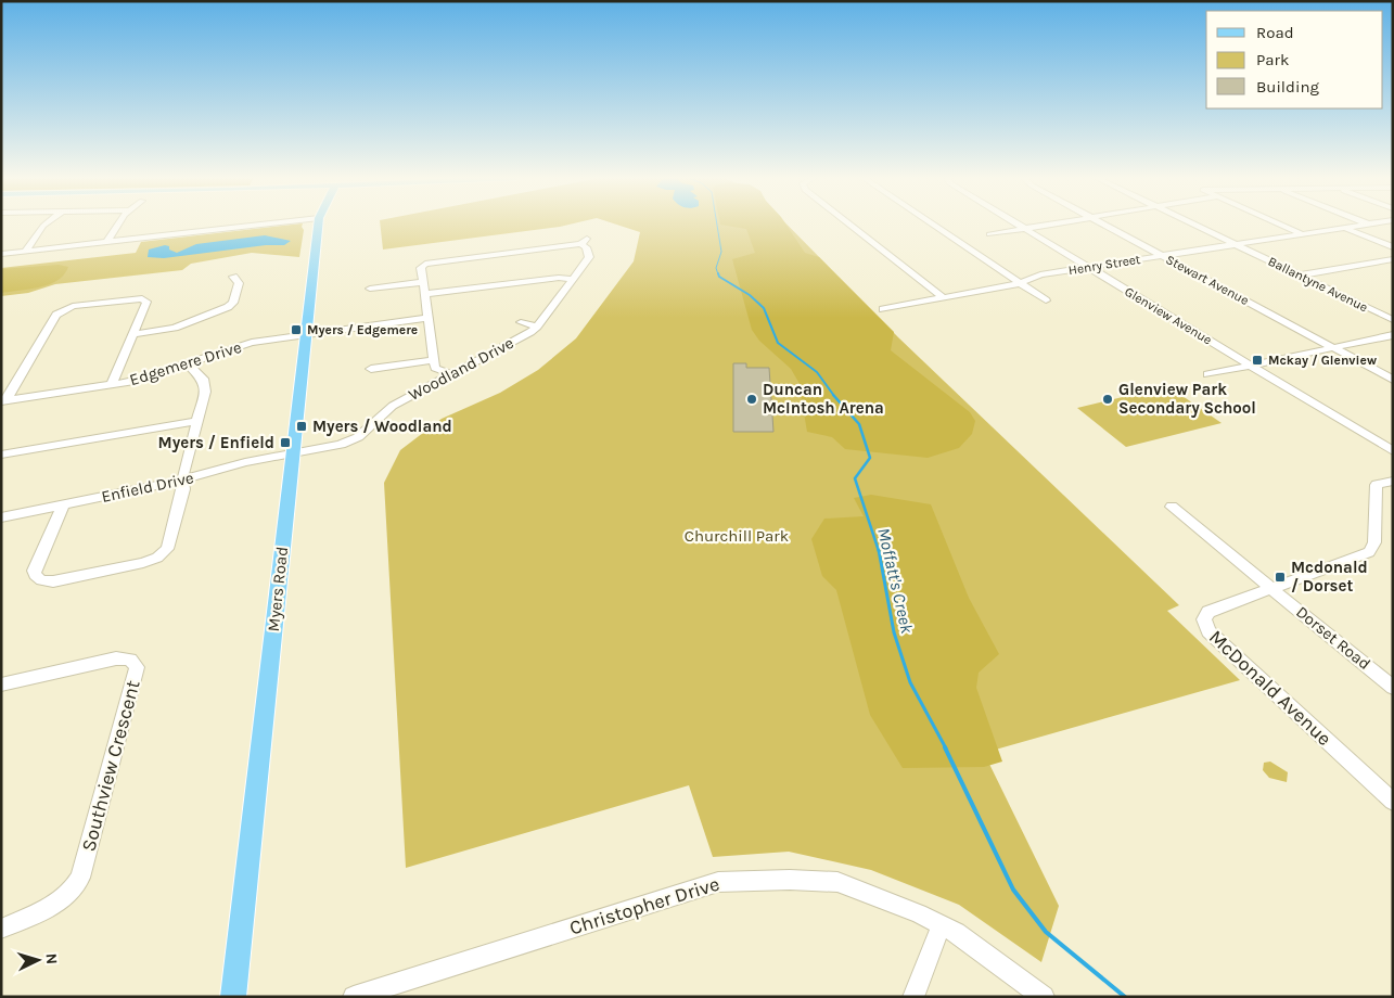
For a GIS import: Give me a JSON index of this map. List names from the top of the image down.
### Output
{
  "streets": {
    "main road": ["Myers Road"],
    "street": [
      "Henry Street",
      "Stewart Avenue",
      "Ballantyne Avenue",
      "Glenview Avenue",
      "Edgemere Drive",
      "Woodland Drive",
      "Enfield Drive",
      "Dorset Road",
      "McDonald Avenue",
      "Southview Crescent",
      "Christopher Drive"
    ]
  },
  "crossings": [
    ["Henry Street", "Stewart Avenue"],
    ["Henry Street", "Ballantyne Avenue"],
    ["Henry Street", "Glenview Avenue"],
    ["Edgemere Drive", "Myers Road"],
    ["Woodland Drive", "Enfield Drive"],
    ["Woodland Drive", "Myers Road"],
    ["Enfield Drive", "Myers Road"],
    ["Dorset Road", "McDonald Avenue"]
  ],
  "water": ["Moffatt's Creek"],
  "parks": ["Churchill Park"],
  "places": {
    "transit": [
      "Myers / Edgemere",
      "Mckay / Glenview",
      "Myers / Woodland",
      "Myers / Enfield",
      "Mcdonald / Dorset"
    ],
    "other": ["Duncan McIntosh Arena", "Glenview Park Secondary School"]
  },
  "legend": ["Road", "Park", "Building"],
  "north": "right"
}
